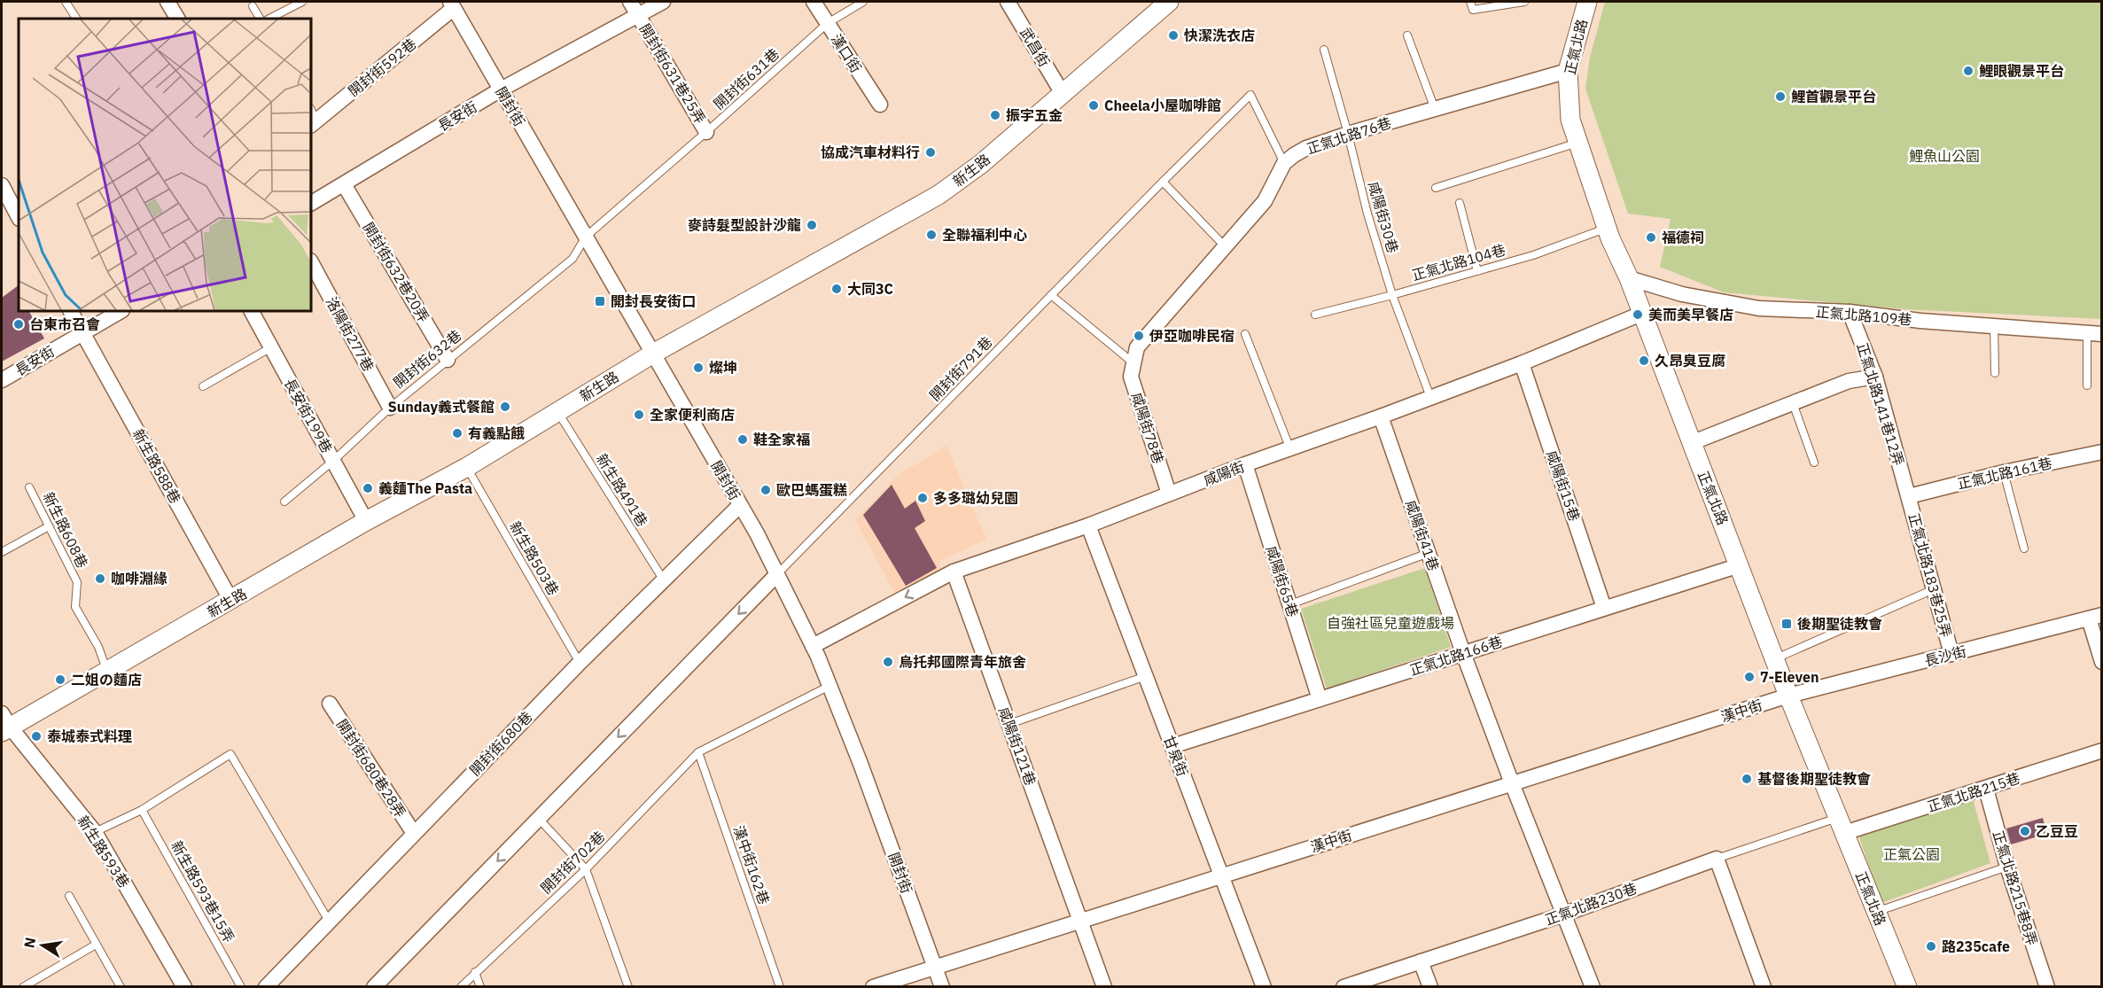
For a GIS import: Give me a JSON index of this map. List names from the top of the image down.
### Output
{
  "streets": {
    "street": [
      "武昌街",
      "正氣北路",
      "漢口街",
      "開封街592巷",
      "開封街631巷25弄",
      "開封街",
      "長安街",
      "正氣北路76巷",
      "新生路",
      "開封街632巷20弄",
      "正氣北路109巷",
      "洛陽街277巷",
      "正氣北路141巷12弄",
      "長安街199巷",
      "咸陽街78巷",
      "新生路588巷",
      "咸陽街",
      "正氣北路161巷",
      "咸陽街15巷",
      "咸陽街41巷",
      "正氣北路183巷25弄",
      "咸陽街65巷",
      "正氣北路166巷",
      "長沙街",
      "漢中街",
      "開封街680巷",
      "咸陽街121巷",
      "甘泉街",
      "開封街680巷28弄",
      "正氣北路215巷",
      "新生路593巷",
      "正氣北路215巷8弄",
      "正氣北路230巷"
    ],
    "lane": [
      "開封街631巷",
      "咸陽街30巷",
      "正氣北路104巷",
      "開封街632巷",
      "開封街791巷",
      "新生路491巷",
      "新生路608巷",
      "新生路503巷",
      "開封街702巷",
      "漢中街162巷",
      "新生路593巷15弄"
    ]
  },
  "crossings": [
    ["武昌街", "新生路"],
    ["正氣北路", "正氣北路76巷"],
    ["正氣北路", "正氣北路104巷"],
    ["正氣北路", "正氣北路109巷"],
    ["正氣北路", "咸陽街"],
    ["正氣北路", "正氣北路166巷"],
    ["正氣北路", "長沙街"],
    ["正氣北路", "漢中街"],
    ["正氣北路", "正氣北路215巷"],
    ["正氣北路", "正氣北路230巷"],
    ["漢口街", "開封街631巷"],
    ["開封街592巷", "開封街"],
    ["開封街631巷25弄", "開封街631巷"],
    ["開封街631巷25弄", "長安街"],
    ["開封街631巷", "開封街"],
    ["開封街631巷", "開封街632巷"],
    ["開封街", "長安街"],
    ["開封街", "新生路"],
    ["開封街", "開封街632巷"],
    ["開封街", "開封街791巷"],
    ["開封街", "咸陽街"],
    ["開封街", "漢中街"],
    ["開封街", "開封街680巷"],
    ["開封街", "開封街702巷"],
    ["長安街", "開封街632巷20弄"],
    ["長安街", "新生路588巷"],
    ["正氣北路76巷", "咸陽街30巷"],
    ["正氣北路76巷", "開封街791巷"],
    ["正氣北路76巷", "咸陽街78巷"],
    ["新生路", "長安街199巷"],
    ["新生路", "新生路588巷"],
    ["新生路", "新生路491巷"],
    ["新生路", "新生路608巷"],
    ["新生路", "新生路503巷"],
    ["新生路", "新生路593巷"],
    ["咸陽街30巷", "正氣北路104巷"],
    ["咸陽街30巷", "咸陽街"],
    ["開封街632巷20弄", "開封街632巷"],
    ["正氣北路109巷", "正氣北路141巷12弄"],
    ["洛陽街277巷", "開封街632巷"],
    ["開封街632巷", "長安街199巷"],
    ["正氣北路141巷12弄", "正氣北路161巷"],
    ["正氣北路141巷12弄", "正氣北路183巷25弄"],
    ["咸陽街78巷", "咸陽街"],
    ["咸陽街", "咸陽街15巷"],
    ["咸陽街", "咸陽街41巷"],
    ["咸陽街", "咸陽街65巷"],
    ["咸陽街", "咸陽街121巷"],
    ["咸陽街", "甘泉街"],
    ["正氣北路161巷", "正氣北路183巷25弄"],
    ["咸陽街15巷", "正氣北路166巷"],
    ["新生路491巷", "開封街680巷"],
    ["咸陽街41巷", "正氣北路166巷"],
    ["咸陽街41巷", "漢中街"],
    ["咸陽街41巷", "正氣北路230巷"],
    ["新生路503巷", "開封街680巷"],
    ["正氣北路183巷25弄", "長沙街"],
    ["咸陽街65巷", "正氣北路166巷"],
    ["正氣北路166巷", "甘泉街"],
    ["長沙街", "漢中街"],
    ["漢中街", "咸陽街121巷"],
    ["漢中街", "甘泉街"],
    ["開封街680巷", "開封街680巷28弄"],
    ["正氣北路215巷", "正氣北路215巷8弄"],
    ["正氣北路215巷", "正氣北路230巷"],
    ["開封街702巷", "漢中街162巷"]
  ],
  "parks": ["鯉魚山公園", "自強社區兒童遊戲場", "正氣公園"],
  "places": {
    "other": [
      "快潔洗衣店",
      "鯉眼觀景平台",
      "鯉首觀景平台",
      "Cheela小屋咖啡館",
      "振宇五金",
      "協成汽車材料行",
      "麥詩髮型設計沙龍",
      "全聯福利中心",
      "福德祠",
      "大同3C",
      "美而美早餐店",
      "台東市召會",
      "伊亞咖啡民宿",
      "久昂臭豆腐",
      "燦坤",
      "Sunday義式餐館",
      "全家便利商店",
      "有義點餓",
      "鞋全家福",
      "義麵The Pasta",
      "歐巴螞蛋糕",
      "多多璐幼兒園",
      "咖啡淵緣",
      "烏托邦國際青年旅舍",
      "7-Eleven",
      "二姐の麵店",
      "泰城泰式料理",
      "基督後期聖徒教會",
      "乙豆豆",
      "路235cafe"
    ],
    "transit": ["開封長安街口", "後期聖徒教會"]
  },
  "north": "left"
}
